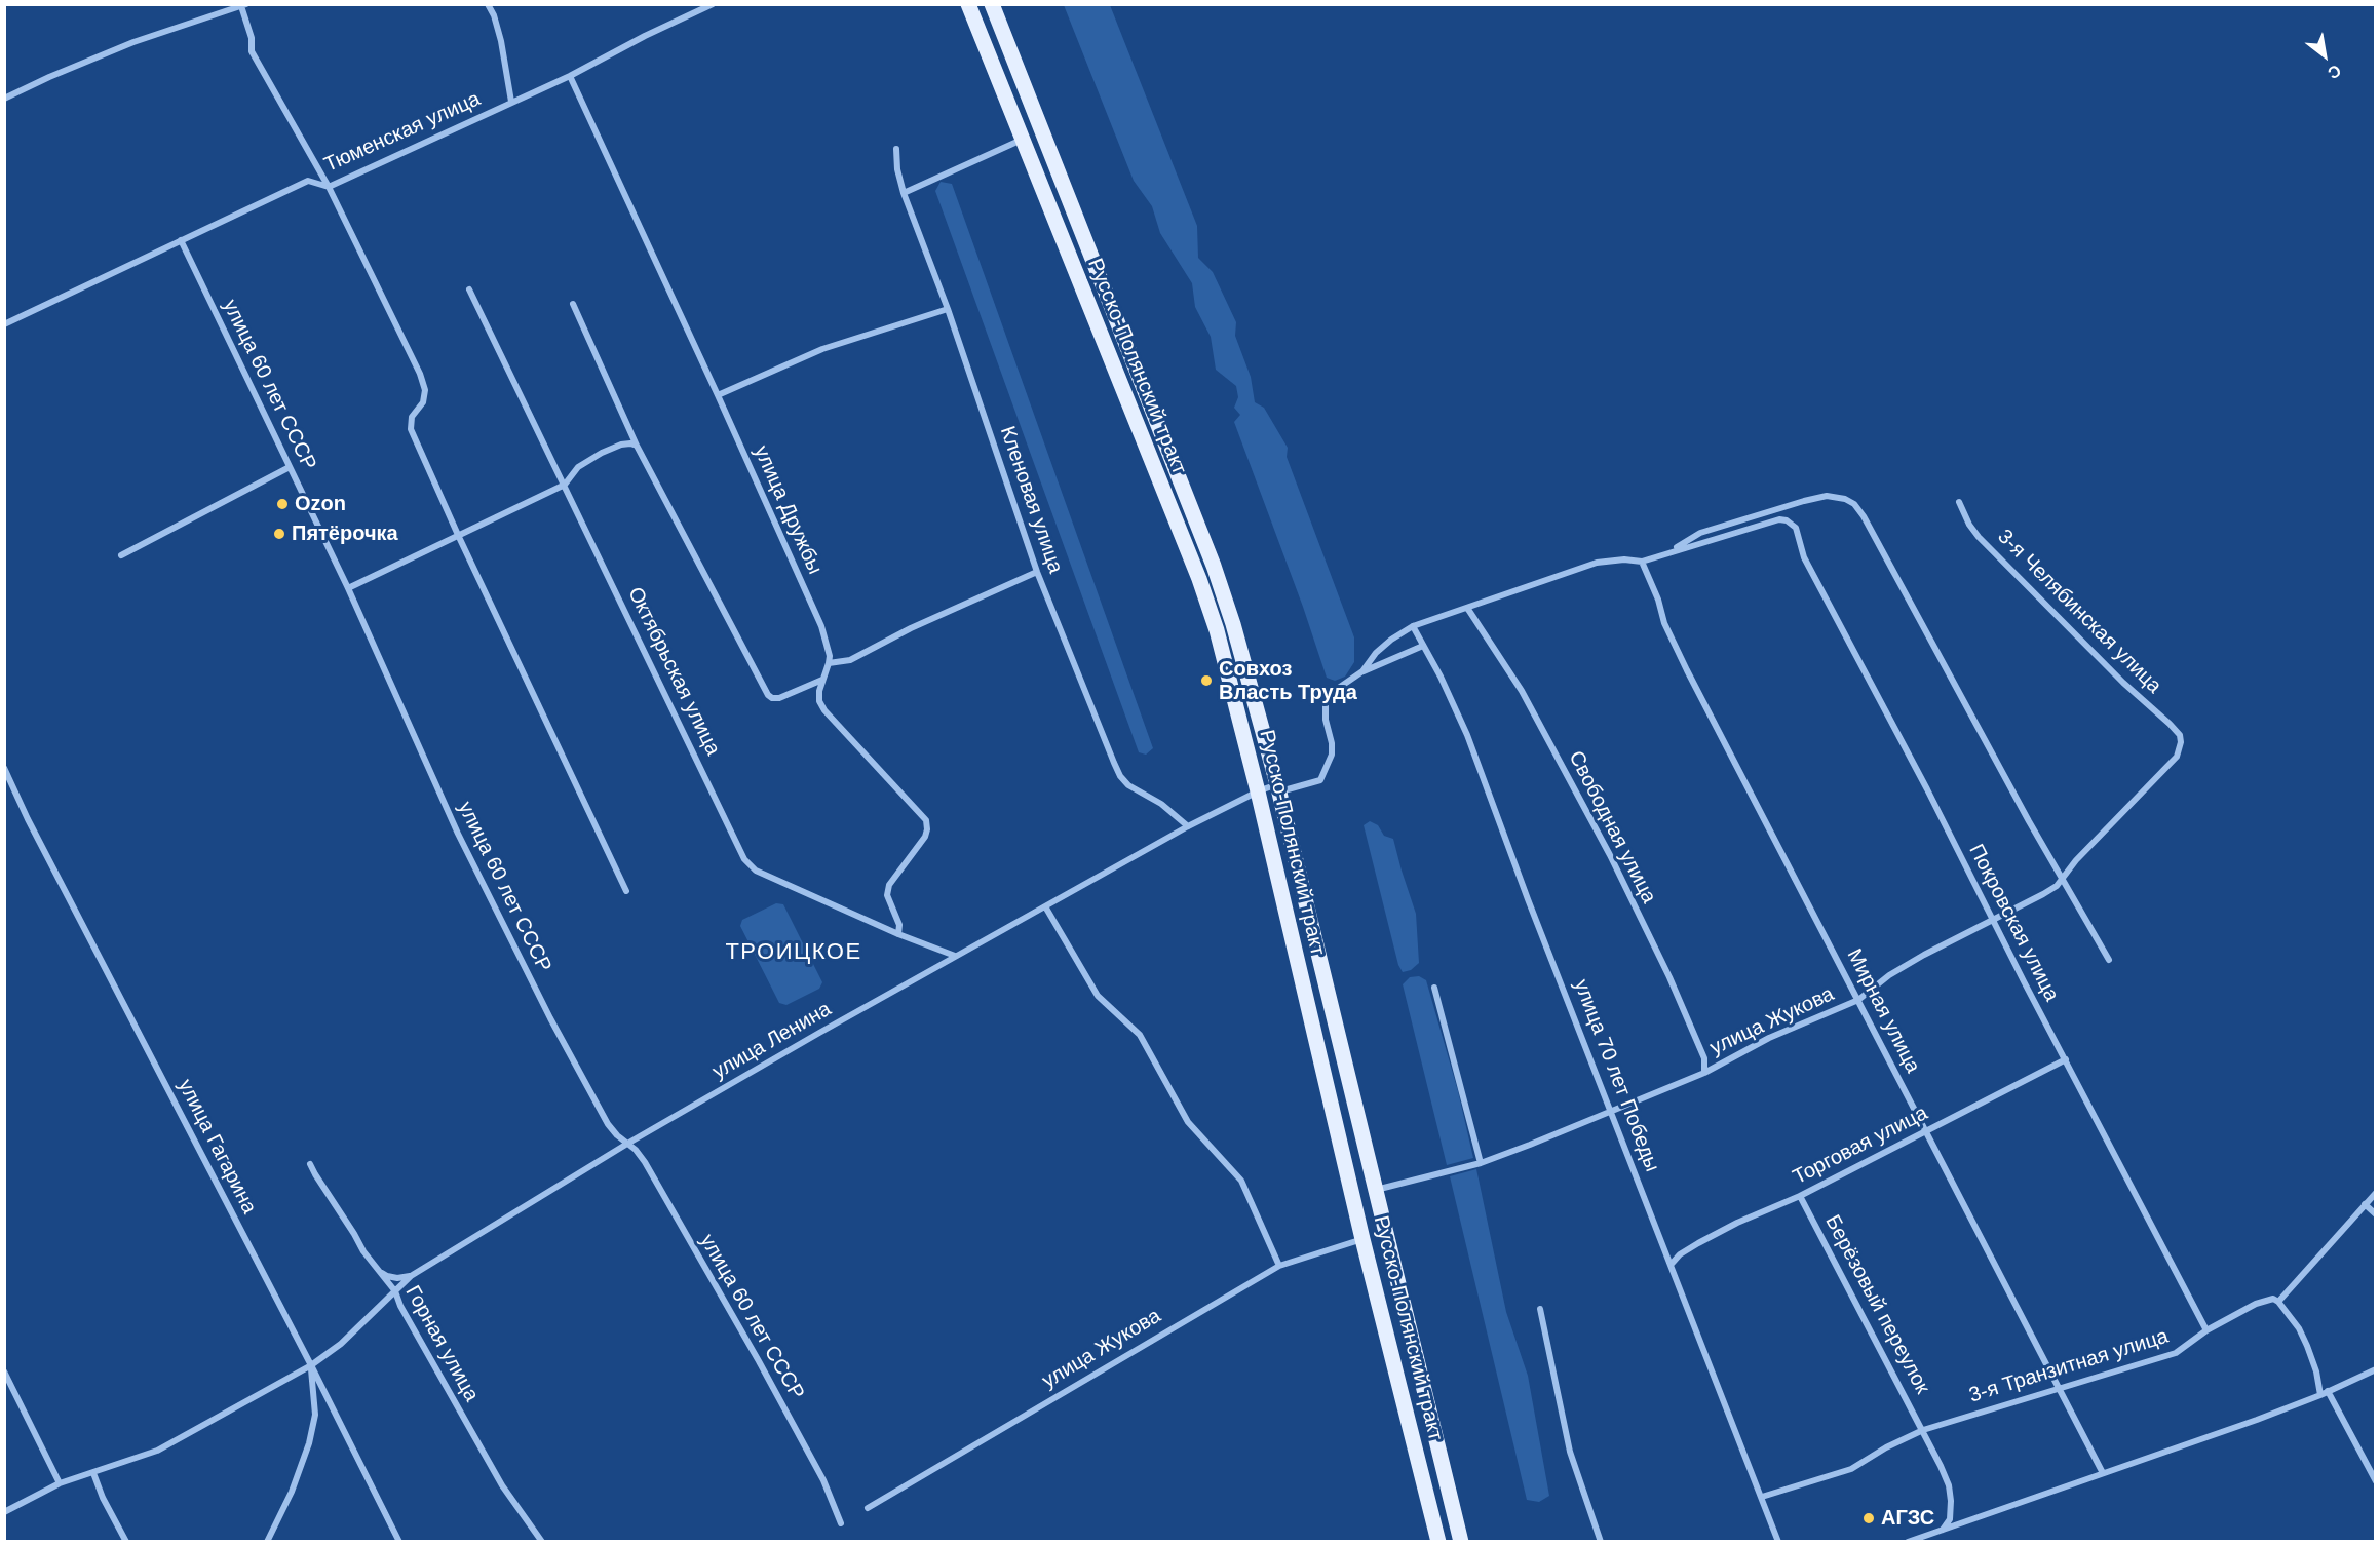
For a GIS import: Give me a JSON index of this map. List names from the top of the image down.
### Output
{
  "streets": {
    "main road": ["Русско-Полянский тракт"],
    "street": [
      "Тюменская улица",
      "улица 60 лет СССР",
      "Кленовая улица",
      "улица Дружбы",
      "3-я Челябинская улица",
      "Октябрьская улица",
      "Свободная улица",
      "Покровская улица",
      "Мирная улица",
      "улица Жукова",
      "улица Ленина",
      "улица 70 лет Победы",
      "Торговая улица",
      "улица Гагарина",
      "Берёзовый переулок",
      "Горная улица",
      "3-я Транзитная улица"
    ]
  },
  "crossings": [
    ["Тюменская улица", "улица 60 лет СССР"],
    ["Тюменская улица", "улица Дружбы"],
    ["Русско-Полянский тракт", "улица Жукова"],
    ["Русско-Полянский тракт", "улица Ленина"],
    ["улица 60 лет СССР", "улица Ленина"],
    ["Кленовая улица", "улица Ленина"],
    ["улица Дружбы", "Октябрьская улица"],
    ["3-я Челябинская улица", "улица Жукова"],
    ["Октябрьская улица", "улица Ленина"],
    ["Свободная улица", "улица Жукова"],
    ["Покровская улица", "улица Жукова"],
    ["Покровская улица", "Торговая улица"],
    ["Покровская улица", "3-я Транзитная улица"],
    ["Мирная улица", "улица Жукова"],
    ["Мирная улица", "Торговая улица"],
    ["Мирная улица", "3-я Транзитная улица"],
    ["улица Жукова", "улица 70 лет Победы"],
    ["улица Ленина", "улица Гагарина"],
    ["улица Ленина", "Горная улица"],
    ["улица 70 лет Победы", "Торговая улица"],
    ["улица 70 лет Победы", "3-я Транзитная улица"],
    ["Торговая улица", "Берёзовый переулок"],
    ["Берёзовый переулок", "3-я Транзитная улица"]
  ],
  "districts": ["ТРОИЦКОЕ"],
  "places": [
    "Ozon",
    "Пятёрочка",
    "Совхоз Власть Труда",
    "АГЗС"
  ],
  "north": "bottom right"
}
